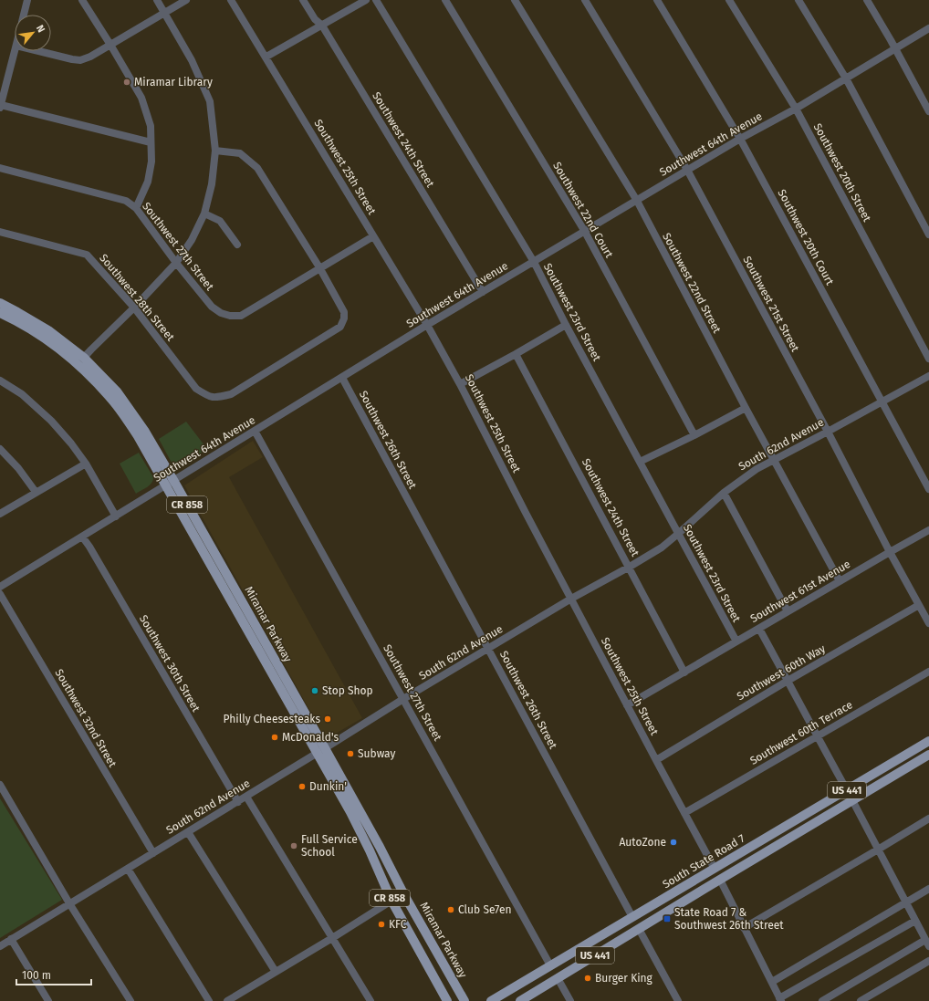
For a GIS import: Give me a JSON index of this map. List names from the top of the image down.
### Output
{
  "streets": {
    "main road": [
      "CR 858",
      "Miramar Parkway",
      "US 441",
      "South State Road 7"
    ],
    "street": [
      "Southwest 24th Street",
      "Southwest 64th Avenue",
      "Southwest 25th Street",
      "Southwest 20th Street",
      "Southwest 22nd Court",
      "Southwest 20th Court",
      "Southwest 27th Street",
      "Southwest 22nd Street",
      "Southwest 28th Street",
      "Southwest 21st Street",
      "Southwest 23rd Street",
      "Southwest 26th Street",
      "South 62nd Avenue",
      "Southwest 61st Avenue",
      "Southwest 30th Street",
      "Southwest 60th Way",
      "Southwest 32nd Street",
      "Southwest 60th Terrace"
    ]
  },
  "crossings": [
    ["Southwest 24th Street", "Southwest 64th Avenue"],
    ["Southwest 24th Street", "South 62nd Avenue"],
    ["Southwest 24th Street", "Southwest 61st Avenue"],
    ["Southwest 64th Avenue", "Southwest 25th Street"],
    ["Southwest 64th Avenue", "Southwest 20th Street"],
    ["Southwest 64th Avenue", "Southwest 22nd Court"],
    ["Southwest 64th Avenue", "Southwest 20th Court"],
    ["Southwest 64th Avenue", "Southwest 27th Street"],
    ["Southwest 64th Avenue", "Southwest 22nd Street"],
    ["Southwest 64th Avenue", "Southwest 21st Street"],
    ["Southwest 64th Avenue", "Southwest 23rd Street"],
    ["Southwest 64th Avenue", "Southwest 26th Street"],
    ["Southwest 64th Avenue", "Miramar Parkway"],
    ["Southwest 64th Avenue", "Southwest 30th Street"],
    ["Southwest 25th Street", "South 62nd Avenue"],
    ["Southwest 25th Street", "Southwest 61st Avenue"],
    ["Southwest 25th Street", "Southwest 60th Way"],
    ["Southwest 25th Street", "Southwest 60th Terrace"],
    ["Southwest 25th Street", "South State Road 7"],
    ["Southwest 20th Court", "South 62nd Avenue"],
    ["Southwest 27th Street", "Southwest 28th Street"],
    ["Southwest 27th Street", "South 62nd Avenue"],
    ["Southwest 27th Street", "South State Road 7"],
    ["Southwest 22nd Street", "South 62nd Avenue"],
    ["Southwest 22nd Street", "Southwest 61st Avenue"],
    ["Southwest 21st Street", "South 62nd Avenue"],
    ["Southwest 21st Street", "Southwest 61st Avenue"],
    ["Southwest 21st Street", "Southwest 60th Way"],
    ["Southwest 23rd Street", "South 62nd Avenue"],
    ["Southwest 23rd Street", "Southwest 61st Avenue"],
    ["Southwest 26th Street", "South 62nd Avenue"],
    ["Southwest 26th Street", "South State Road 7"],
    ["South 62nd Avenue", "Miramar Parkway"],
    ["South 62nd Avenue", "Southwest 30th Street"],
    ["South 62nd Avenue", "Southwest 32nd Street"]
  ],
  "places": {
    "other": [
      "Miramar Library",
      "Stop Shop",
      "Philly Cheesesteaks",
      "McDonald's",
      "Subway",
      "Dunkin'",
      "AutoZone",
      "Full Service School",
      "Club Se7en",
      "KFC",
      "Burger King"
    ],
    "transit": ["State Road 7 & Southwest 26th Street"]
  },
  "scale_bar": "100 m",
  "north": "top right"
}
